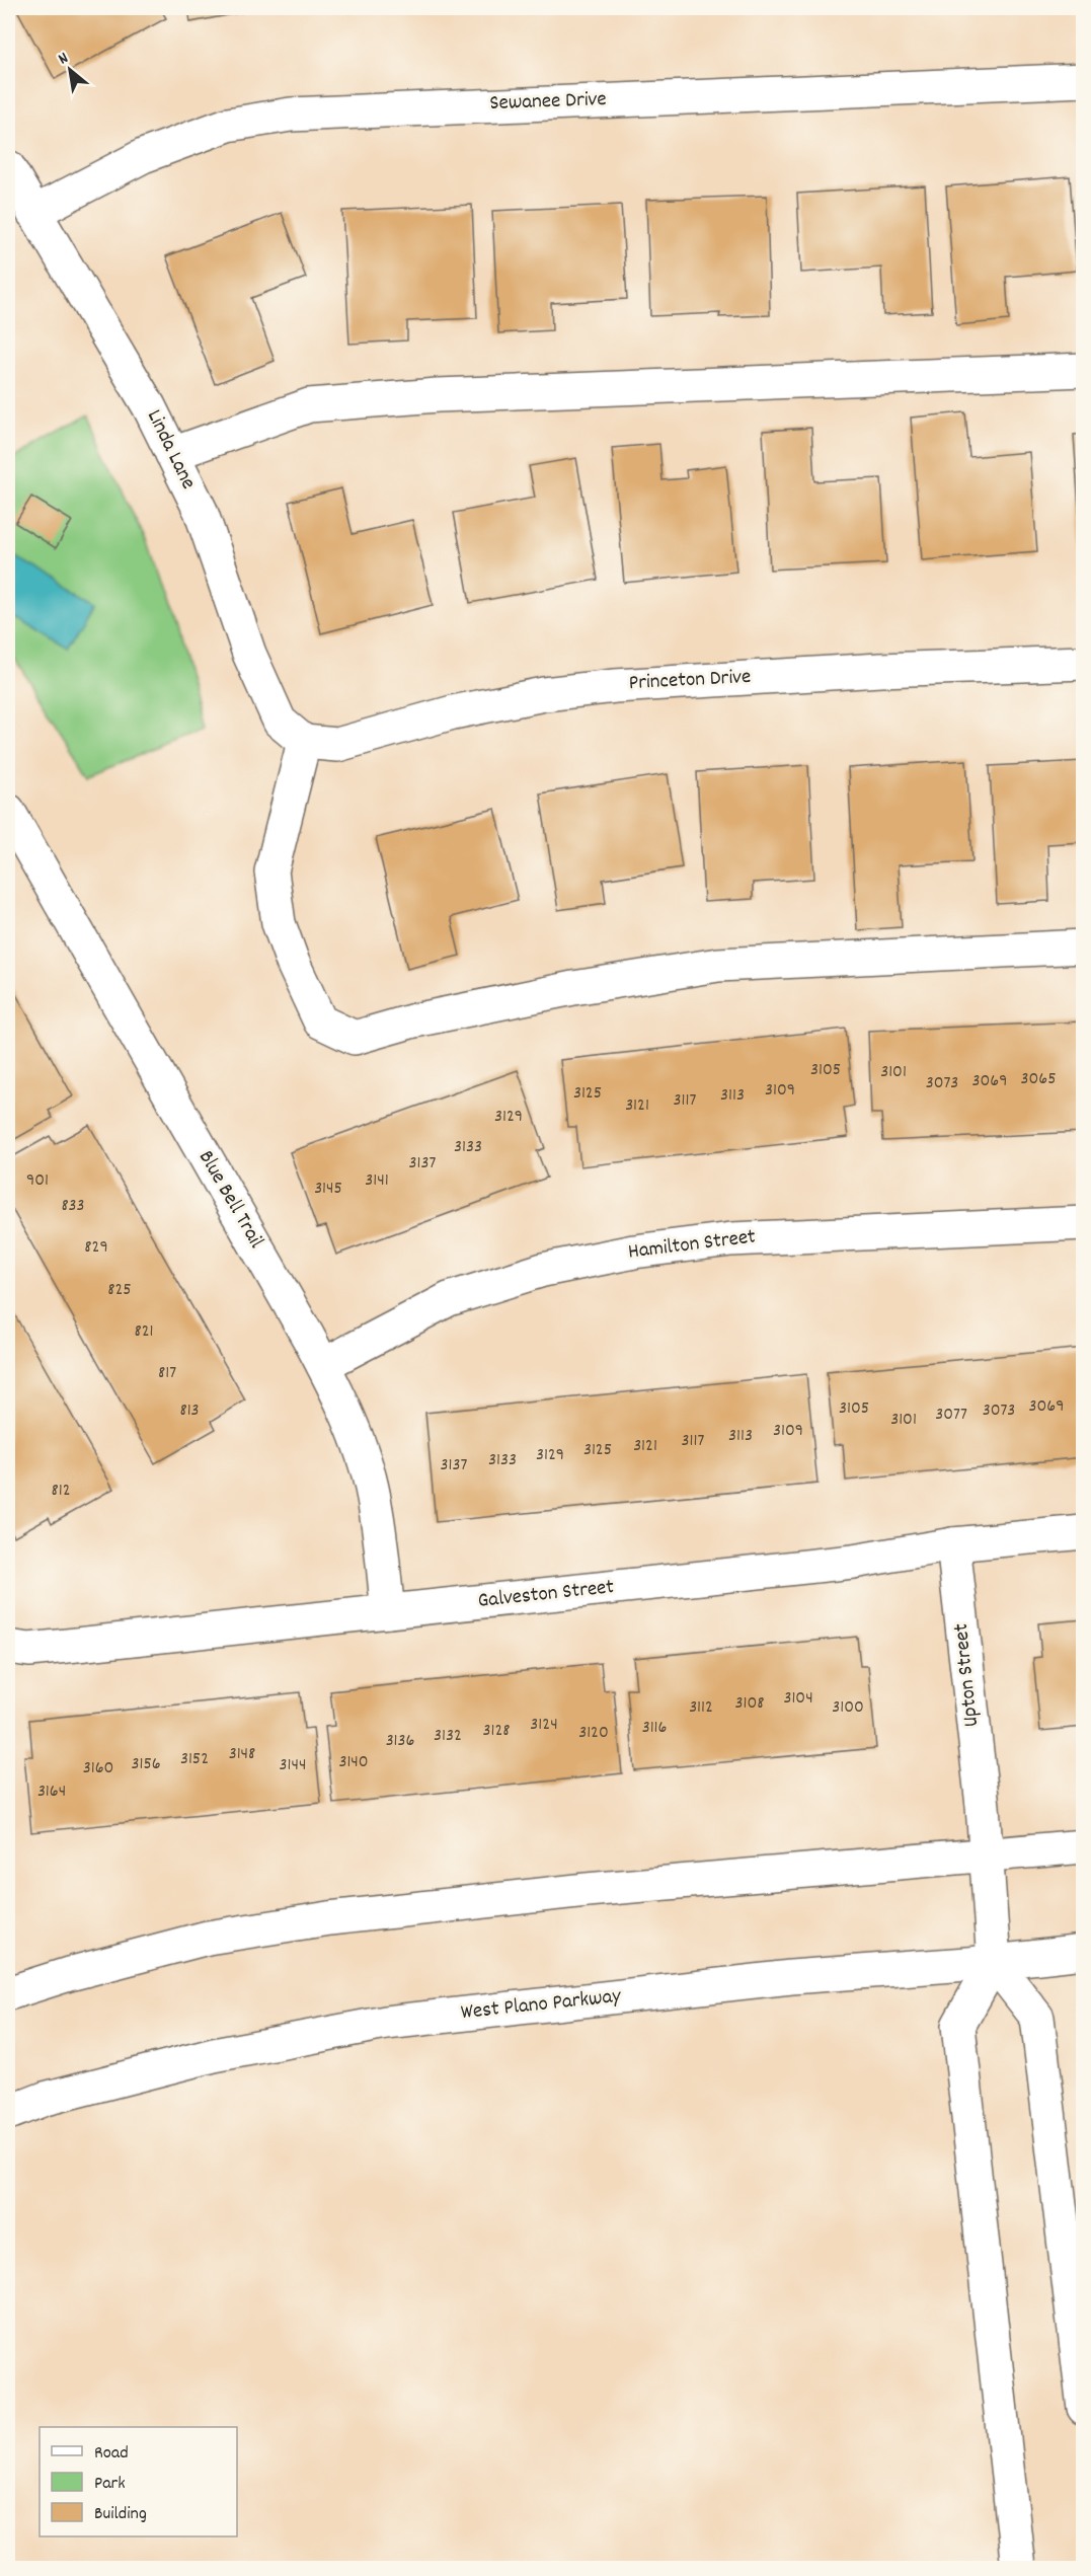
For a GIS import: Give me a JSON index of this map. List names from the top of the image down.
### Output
{
  "streets": {
    "street": [
      "Sewanee Drive",
      "Linda Lane",
      "Princeton Drive",
      "Blue Bell Trail",
      "Hamilton Street",
      "Galveston Street",
      "Upton Street",
      "West Plano Parkway"
    ]
  },
  "crossings": [
    ["Sewanee Drive", "Linda Lane"],
    ["Linda Lane", "Princeton Drive"],
    ["Blue Bell Trail", "Hamilton Street"],
    ["Blue Bell Trail", "Galveston Street"],
    ["Galveston Street", "Upton Street"],
    ["Upton Street", "West Plano Parkway"]
  ],
  "house_numbers": [
    "3105",
    "3101",
    "3065",
    "3069",
    "3073",
    "3109",
    "3125",
    "3113",
    "3117",
    "3121",
    "3129",
    "3133",
    "3137",
    "901",
    "3141",
    "3145",
    "833",
    "829",
    "825",
    "821",
    "817",
    "3069",
    "3105",
    "813",
    "3073",
    "3077",
    "3101",
    "3109",
    "3113",
    "3117",
    "3121",
    "3125",
    "3129",
    "3133",
    "3137",
    "812",
    "3104",
    "3108",
    "3112",
    "3100",
    "3124",
    "3116",
    "3128",
    "3120",
    "3132",
    "3136",
    "3148",
    "3152",
    "3140",
    "3156",
    "3144",
    "3160",
    "3164"
  ],
  "legend": ["Road", "Park", "Building"],
  "north": "top left"
}
